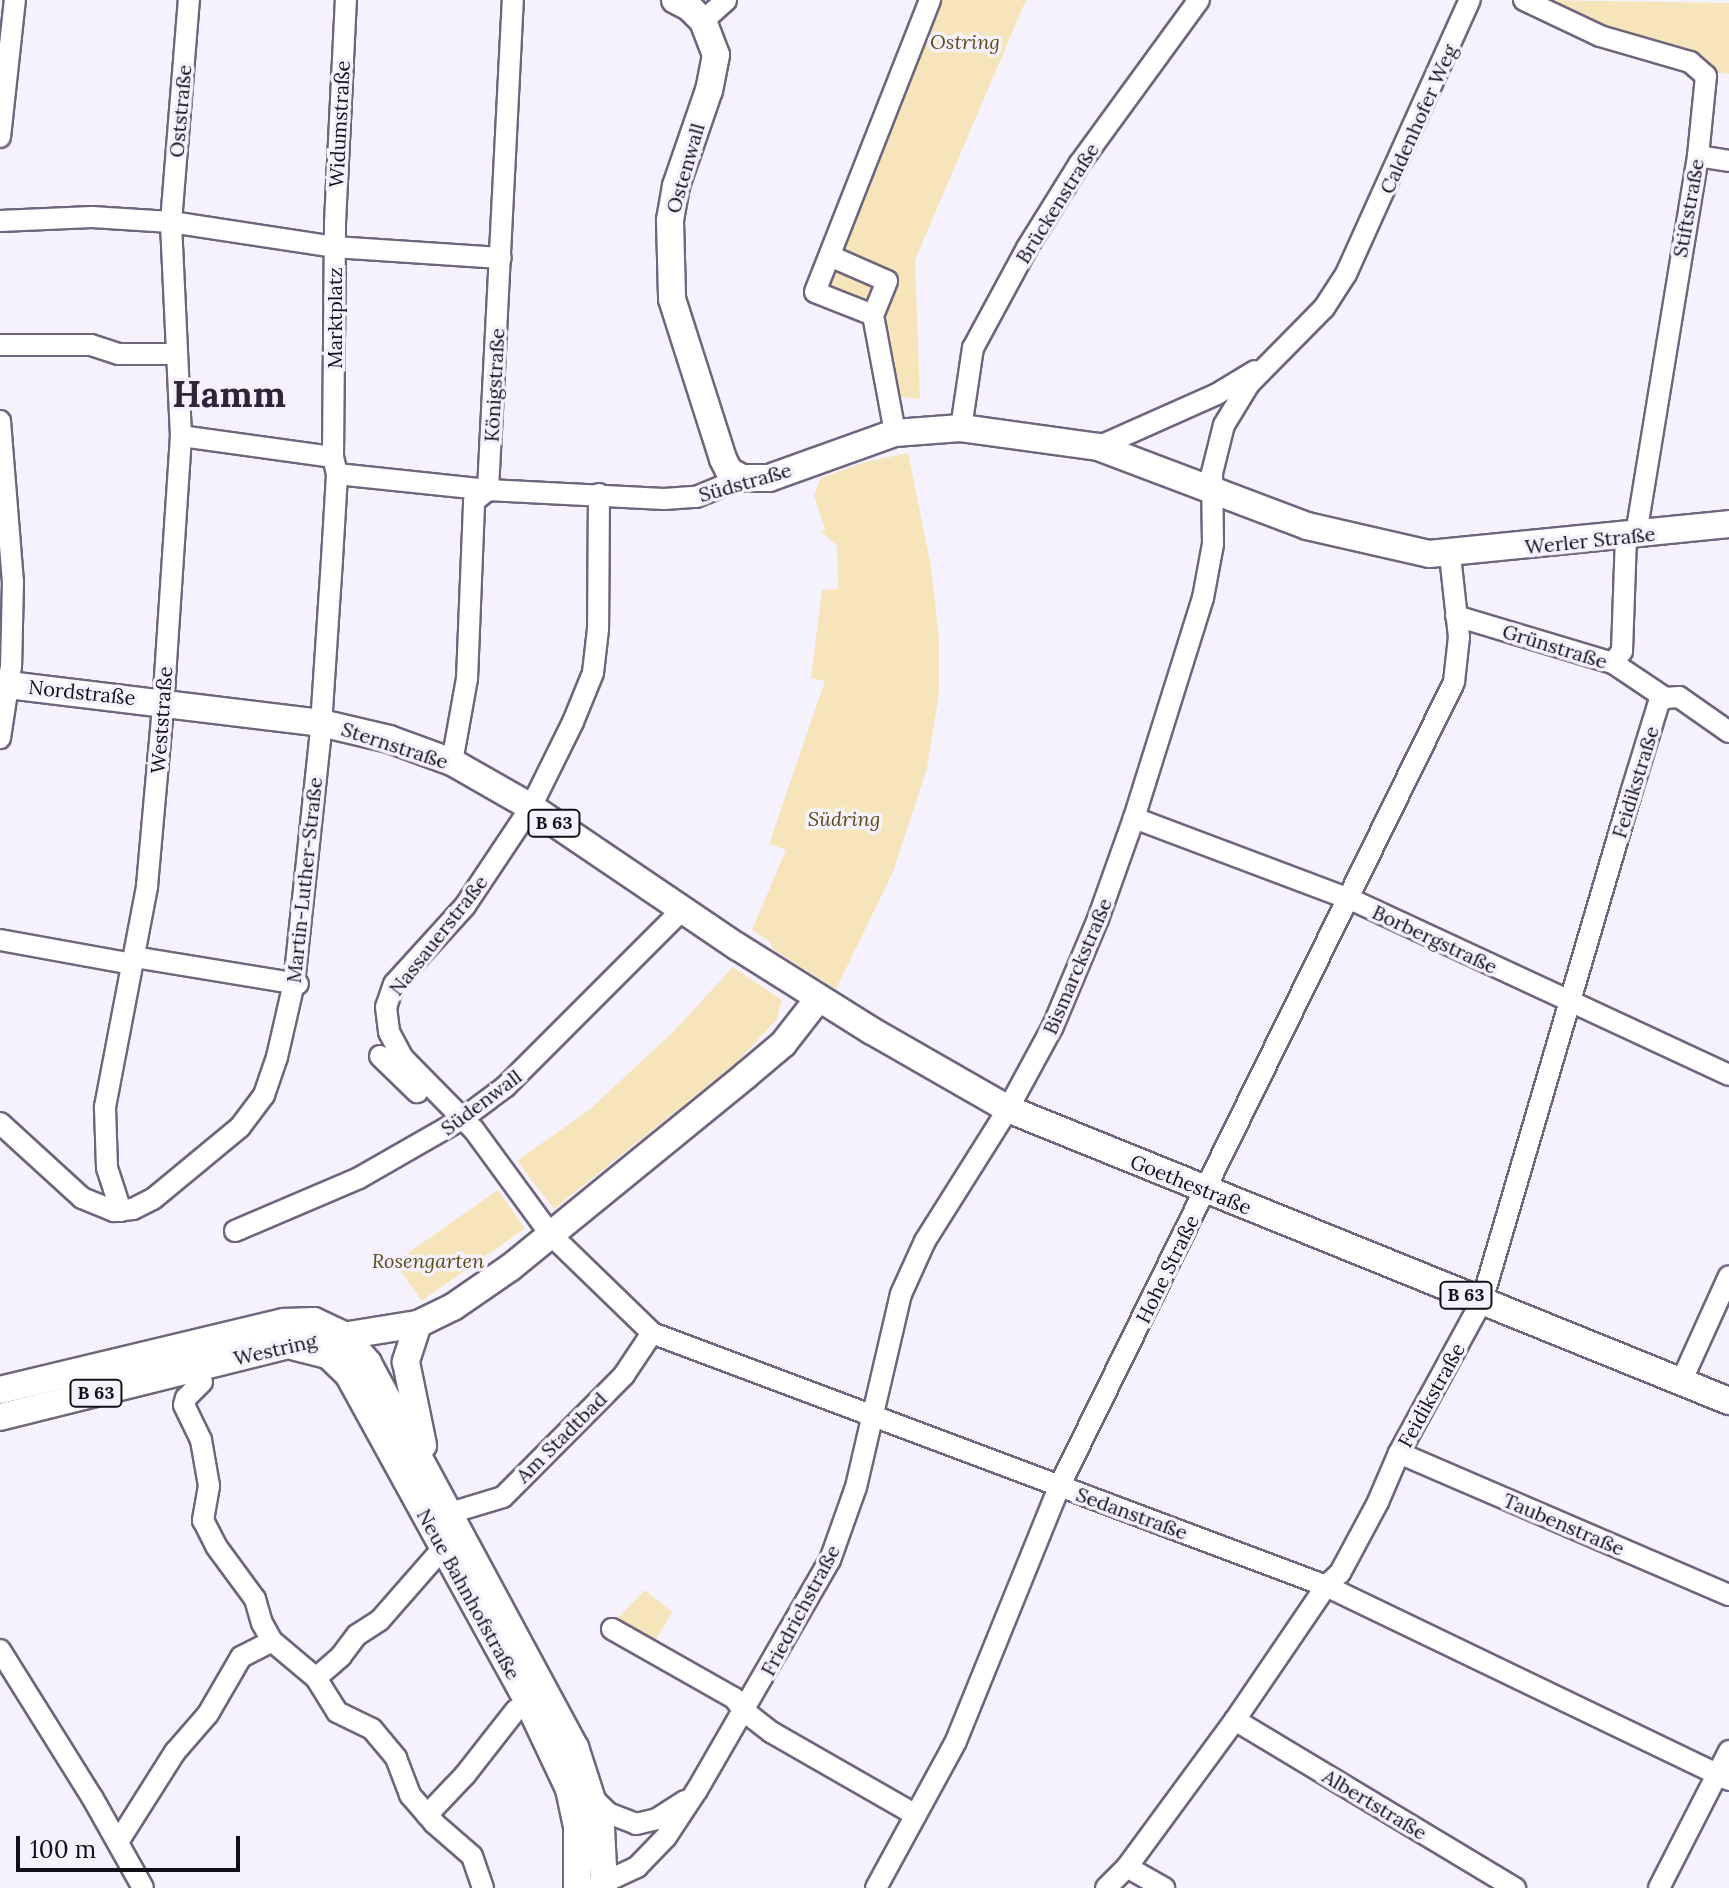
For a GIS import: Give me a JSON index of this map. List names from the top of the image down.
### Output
{
  "streets": {
    "main road": [
      "Ostenwall",
      "Südstraße",
      "Werler Straße",
      "Nordstraße",
      "Sternstraße",
      "B 63",
      "Goethestraße",
      "Westring",
      "Neue Bahnhofstraße"
    ],
    "street": [
      "Oststraße",
      "Caldenhofer Weg",
      "Widumstraße",
      "Brückenstraße",
      "Stiftstraße",
      "Marktplatz",
      "Königstraße",
      "Grünstraße",
      "Weststraße",
      "Feidikstraße",
      "Martin-Luther-Straße",
      "Nassauerstraße",
      "Borbergstraße",
      "Bismarckstraße",
      "Südenwall",
      "Hohe Straße",
      "Am Stadtbad",
      "Sedanstraße",
      "Taubenstraße",
      "Friedrichstraße",
      "Albertstraße"
    ]
  },
  "crossings": [
    ["Oststraße", "Marktplatz"],
    ["Oststraße", "Weststraße"],
    ["Caldenhofer Weg", "Bismarckstraße"],
    ["Widumstraße", "Marktplatz"],
    ["Ostenwall", "Südstraße"],
    ["Brückenstraße", "Südstraße"],
    ["Stiftstraße", "Werler Straße"],
    ["Marktplatz", "Südstraße"],
    ["Marktplatz", "Weststraße"],
    ["Marktplatz", "Martin-Luther-Straße"],
    ["Königstraße", "Südstraße"],
    ["Königstraße", "Sternstraße"],
    ["Südstraße", "Werler Straße"],
    ["Südstraße", "Martin-Luther-Straße"],
    ["Südstraße", "Nassauerstraße"],
    ["Südstraße", "Bismarckstraße"],
    ["Werler Straße", "Bismarckstraße"],
    ["Werler Straße", "Hohe Straße"],
    ["Grünstraße", "Feidikstraße"],
    ["Grünstraße", "Hohe Straße"],
    ["Nordstraße", "Weststraße"],
    ["Nordstraße", "Sternstraße"],
    ["Weststraße", "Sternstraße"],
    ["Weststraße", "Martin-Luther-Straße"],
    ["Sternstraße", "Martin-Luther-Straße"],
    ["Sternstraße", "Nassauerstraße"],
    ["Sternstraße", "Südenwall"],
    ["Sternstraße", "Goethestraße"],
    ["Feidikstraße", "Borbergstraße"],
    ["Feidikstraße", "Goethestraße"],
    ["Feidikstraße", "Sedanstraße"],
    ["Feidikstraße", "Taubenstraße"],
    ["Feidikstraße", "Albertstraße"],
    ["B 63", "Goethestraße"],
    ["B 63", "Westring"],
    ["B 63", "Sedanstraße"],
    ["B 63", "Neue Bahnhofstraße"],
    ["Nassauerstraße", "Südenwall"],
    ["Nassauerstraße", "Sedanstraße"],
    ["Borbergstraße", "Bismarckstraße"],
    ["Borbergstraße", "Hohe Straße"],
    ["Bismarckstraße", "Goethestraße"],
    ["Bismarckstraße", "Sedanstraße"],
    ["Bismarckstraße", "Friedrichstraße"],
    ["Südenwall", "Goethestraße"],
    ["Südenwall", "Sedanstraße"],
    ["Goethestraße", "Hohe Straße"],
    ["Hohe Straße", "Sedanstraße"],
    ["Westring", "Neue Bahnhofstraße"],
    ["Am Stadtbad", "Sedanstraße"],
    ["Am Stadtbad", "Neue Bahnhofstraße"],
    ["Sedanstraße", "Friedrichstraße"],
    ["Neue Bahnhofstraße", "Friedrichstraße"]
  ],
  "districts": ["Hamm"],
  "parks": ["Ostring", "Südring", "Rosengarten"],
  "scale_bar": "100 m"
}
